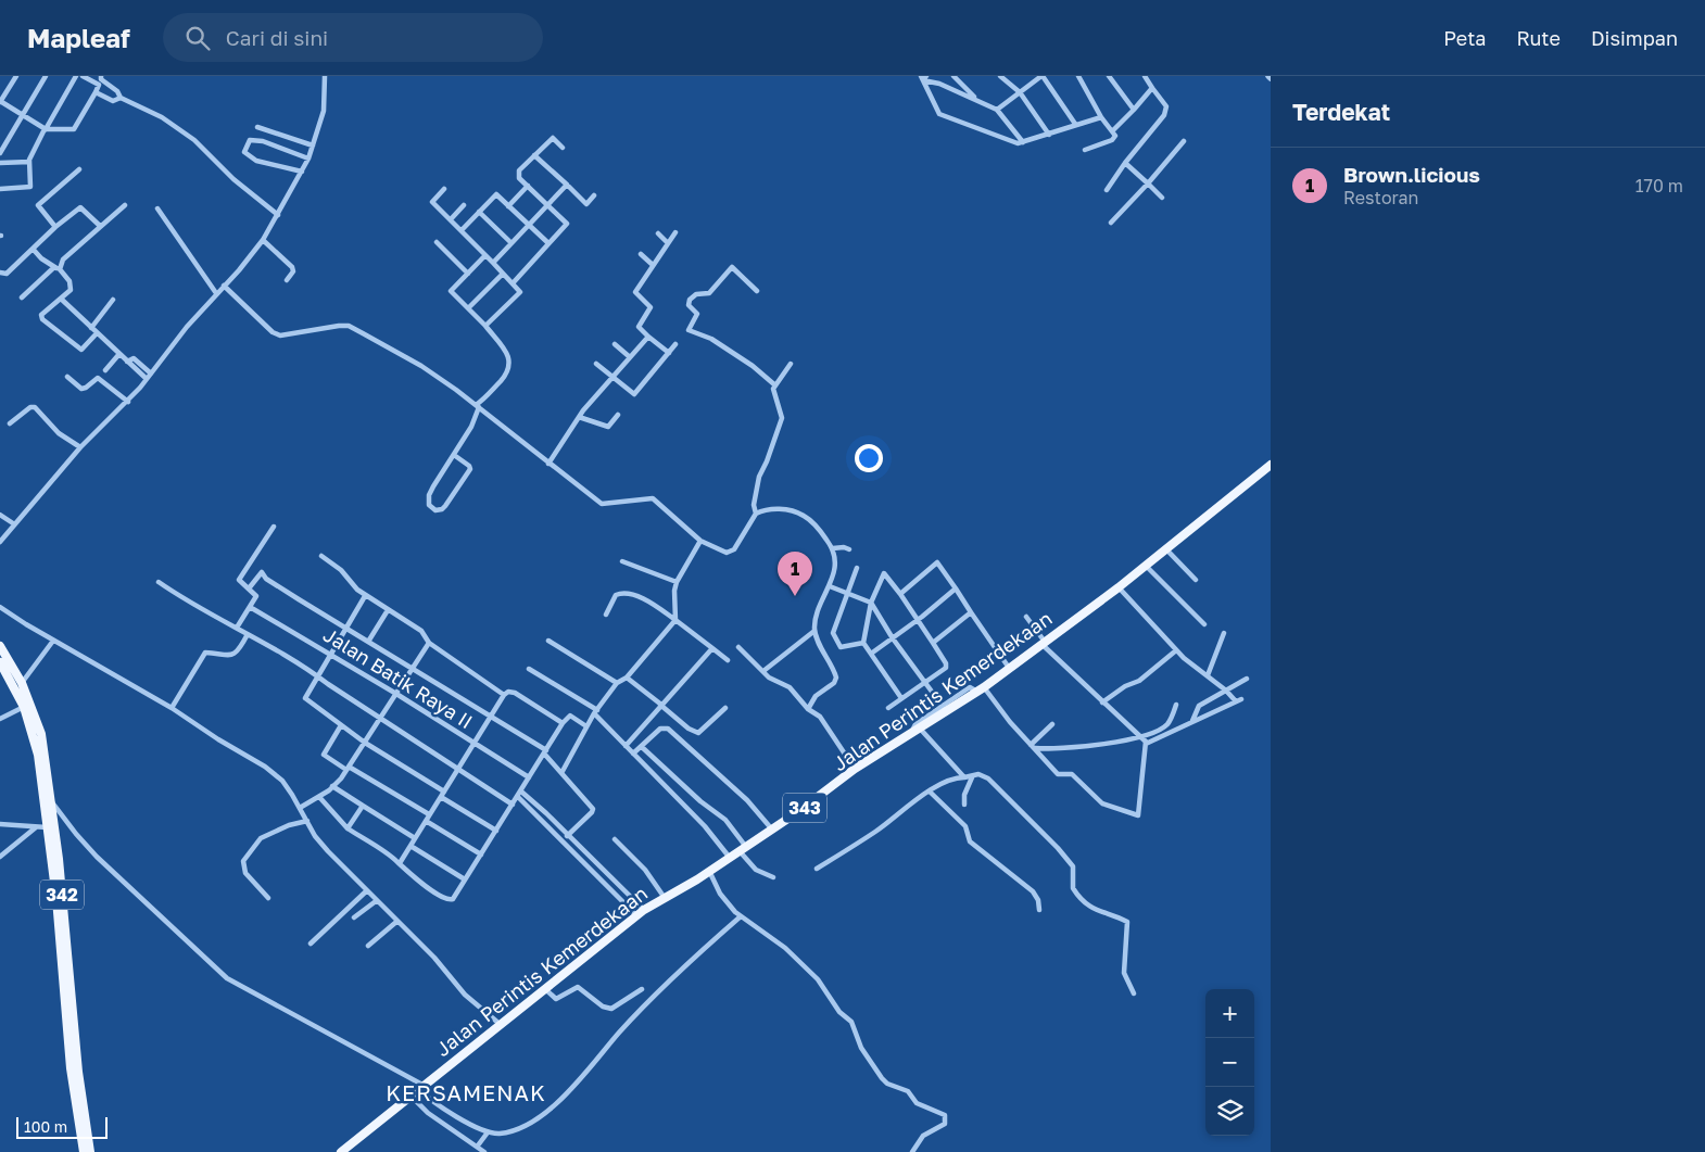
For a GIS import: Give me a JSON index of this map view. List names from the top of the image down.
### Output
{
  "streets": {
    "main road": ["Jalan Perintis Kemerdekaan", "343", "342"],
    "street": ["Jalan Batik Raya II"]
  },
  "districts": ["KERSAMENAK"],
  "scale_bar": "100 m",
  "page": {
    "header": "Mapleaf",
    "search": "Cari di sini",
    "nav": ["Peta", "Rute", "Disimpan"],
    "heading": "Terdekat",
    "list": [
      {
        "mark": "1",
        "name": "Brown.licious",
        "note": "Restoran",
        "value": "170 m"
      }
    ],
    "pins": "1",
    "map_buttons": ["+", "−"],
    "scale": "100 m"
  }
}
